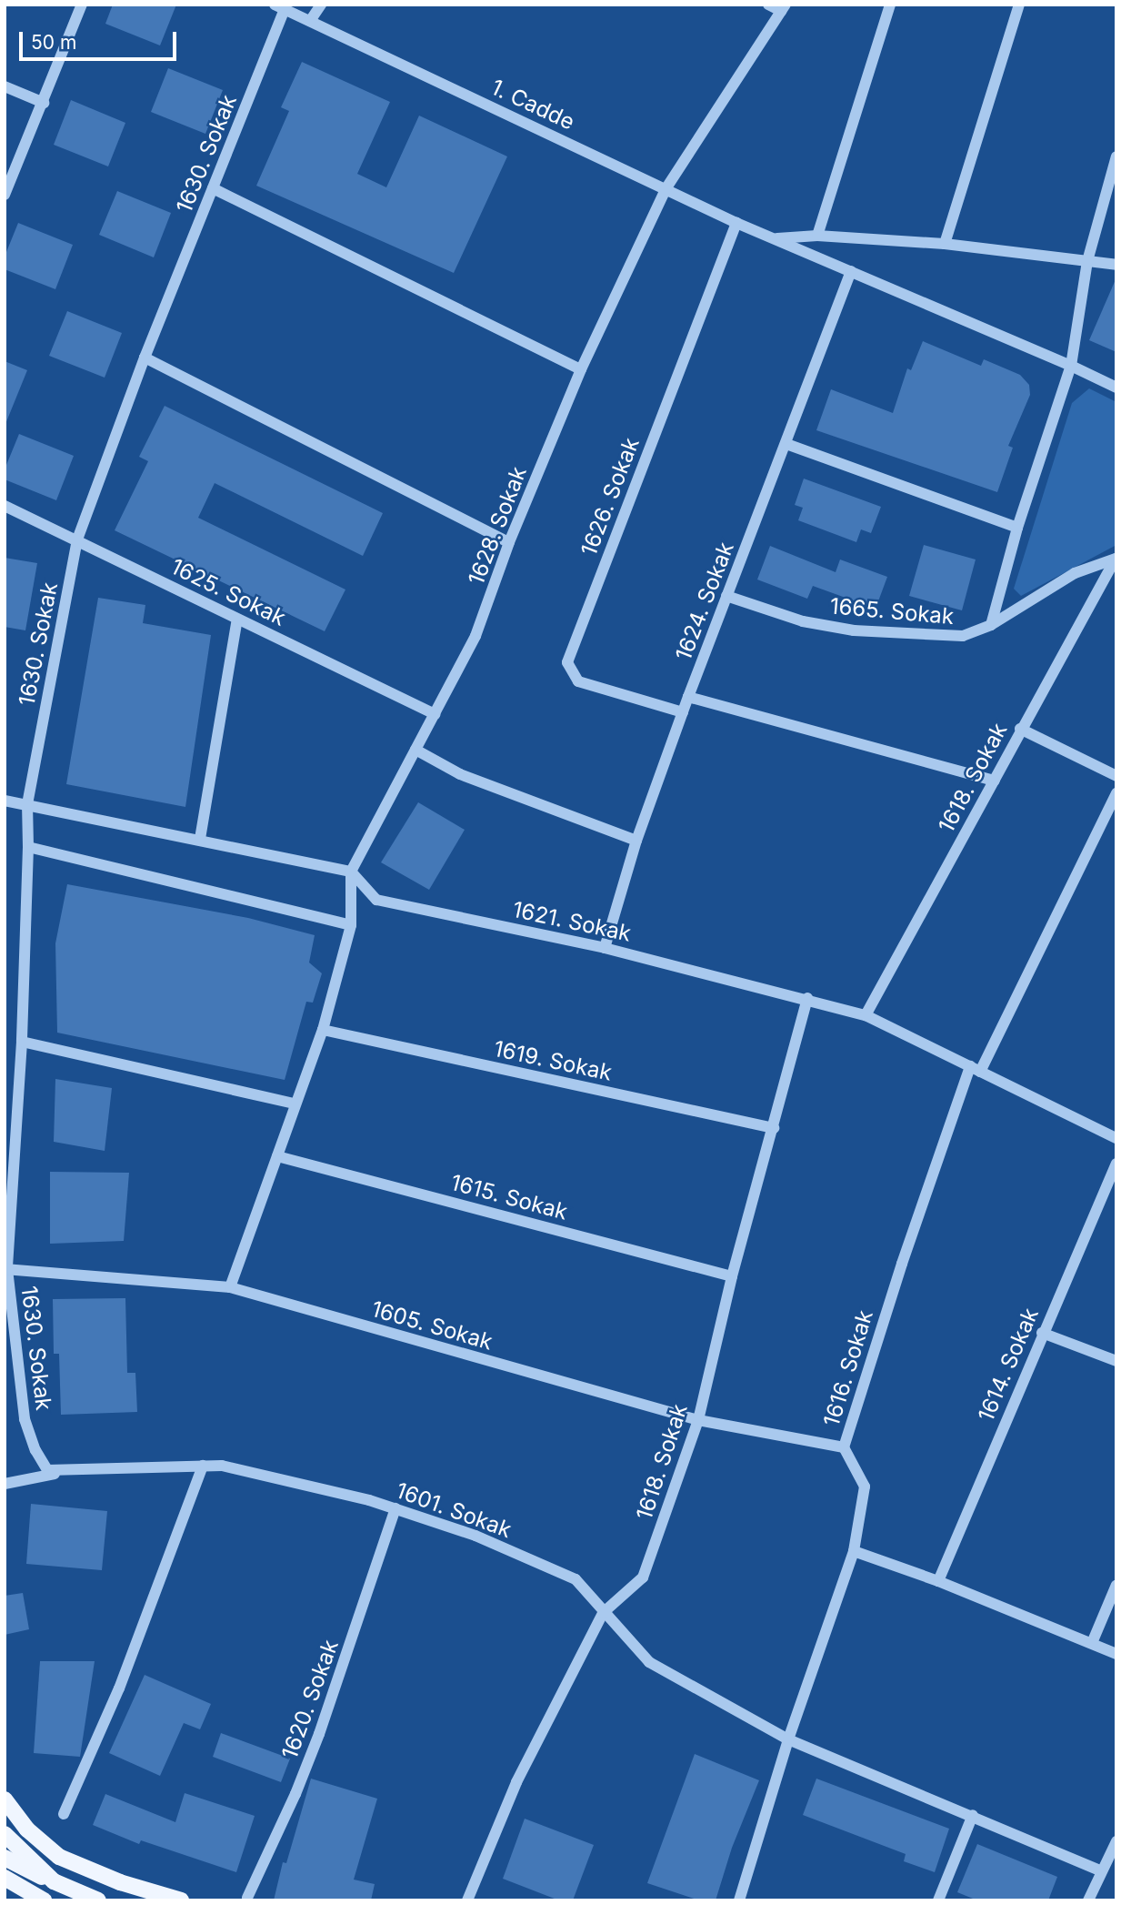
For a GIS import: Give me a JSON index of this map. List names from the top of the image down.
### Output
{
  "streets": {
    "street": [
      "1. Cadde",
      "1630. Sokak",
      "1626. Sokak",
      "1628. Sokak",
      "1625. Sokak",
      "1624. Sokak",
      "1665. Sokak",
      "1618. Sokak",
      "1621. Sokak",
      "1619. Sokak",
      "1615. Sokak",
      "1605. Sokak",
      "1614. Sokak",
      "1616. Sokak",
      "1601. Sokak",
      "1620. Sokak"
    ]
  },
  "crossings": [
    ["1. Cadde", "1630. Sokak"],
    ["1. Cadde", "1626. Sokak"],
    ["1. Cadde", "1628. Sokak"],
    ["1. Cadde", "1624. Sokak"],
    ["1630. Sokak", "1625. Sokak"],
    ["1630. Sokak", "1605. Sokak"],
    ["1630. Sokak", "1601. Sokak"],
    ["1626. Sokak", "1624. Sokak"],
    ["1628. Sokak", "1625. Sokak"],
    ["1628. Sokak", "1621. Sokak"],
    ["1624. Sokak", "1665. Sokak"],
    ["1624. Sokak", "1621. Sokak"],
    ["1665. Sokak", "1618. Sokak"],
    ["1618. Sokak", "1621. Sokak"],
    ["1618. Sokak", "1619. Sokak"],
    ["1618. Sokak", "1615. Sokak"],
    ["1618. Sokak", "1605. Sokak"],
    ["1618. Sokak", "1601. Sokak"],
    ["1621. Sokak", "1616. Sokak"],
    ["1605. Sokak", "1616. Sokak"],
    ["1616. Sokak", "1601. Sokak"],
    ["1601. Sokak", "1620. Sokak"]
  ],
  "scale_bar": "50 m"
}
